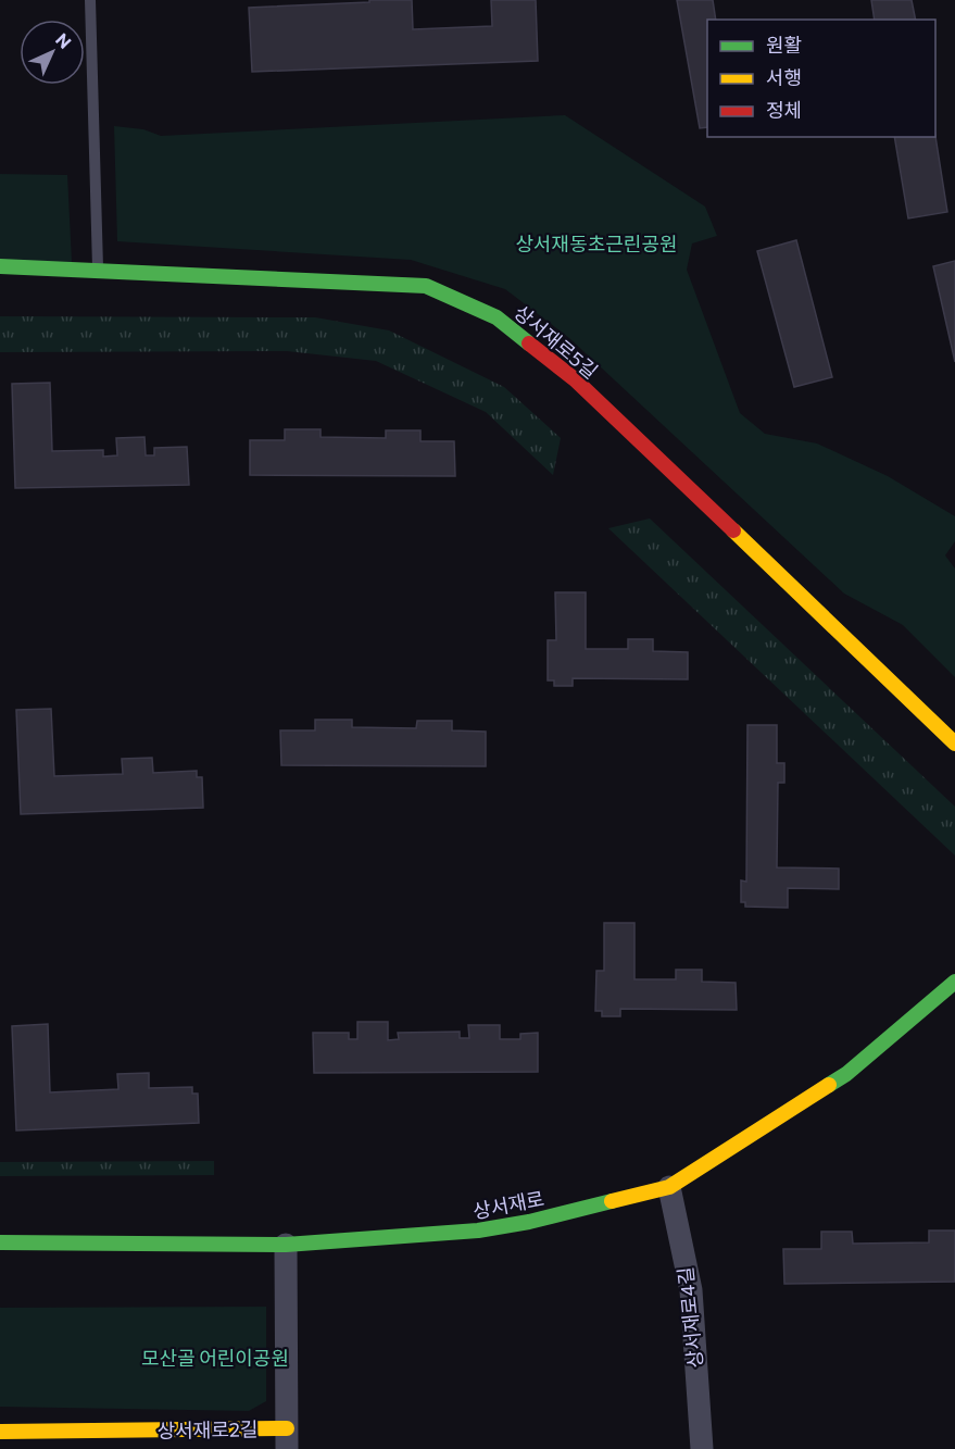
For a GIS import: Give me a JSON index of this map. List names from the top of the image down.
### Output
{
  "streets": {
    "street": [
      "상서재로5길",
      "상서재로",
      "상서재로4길",
      "상서재로2길"
    ]
  },
  "crossings": [
    ["상서재로", "상서재로4길"],
    ["상서재로", "상서재로2길"]
  ],
  "parks": ["상서재동초근린공원", "모산골 어린이공원"],
  "legend": ["원활", "서행", "정체"],
  "north": "top right"
}
